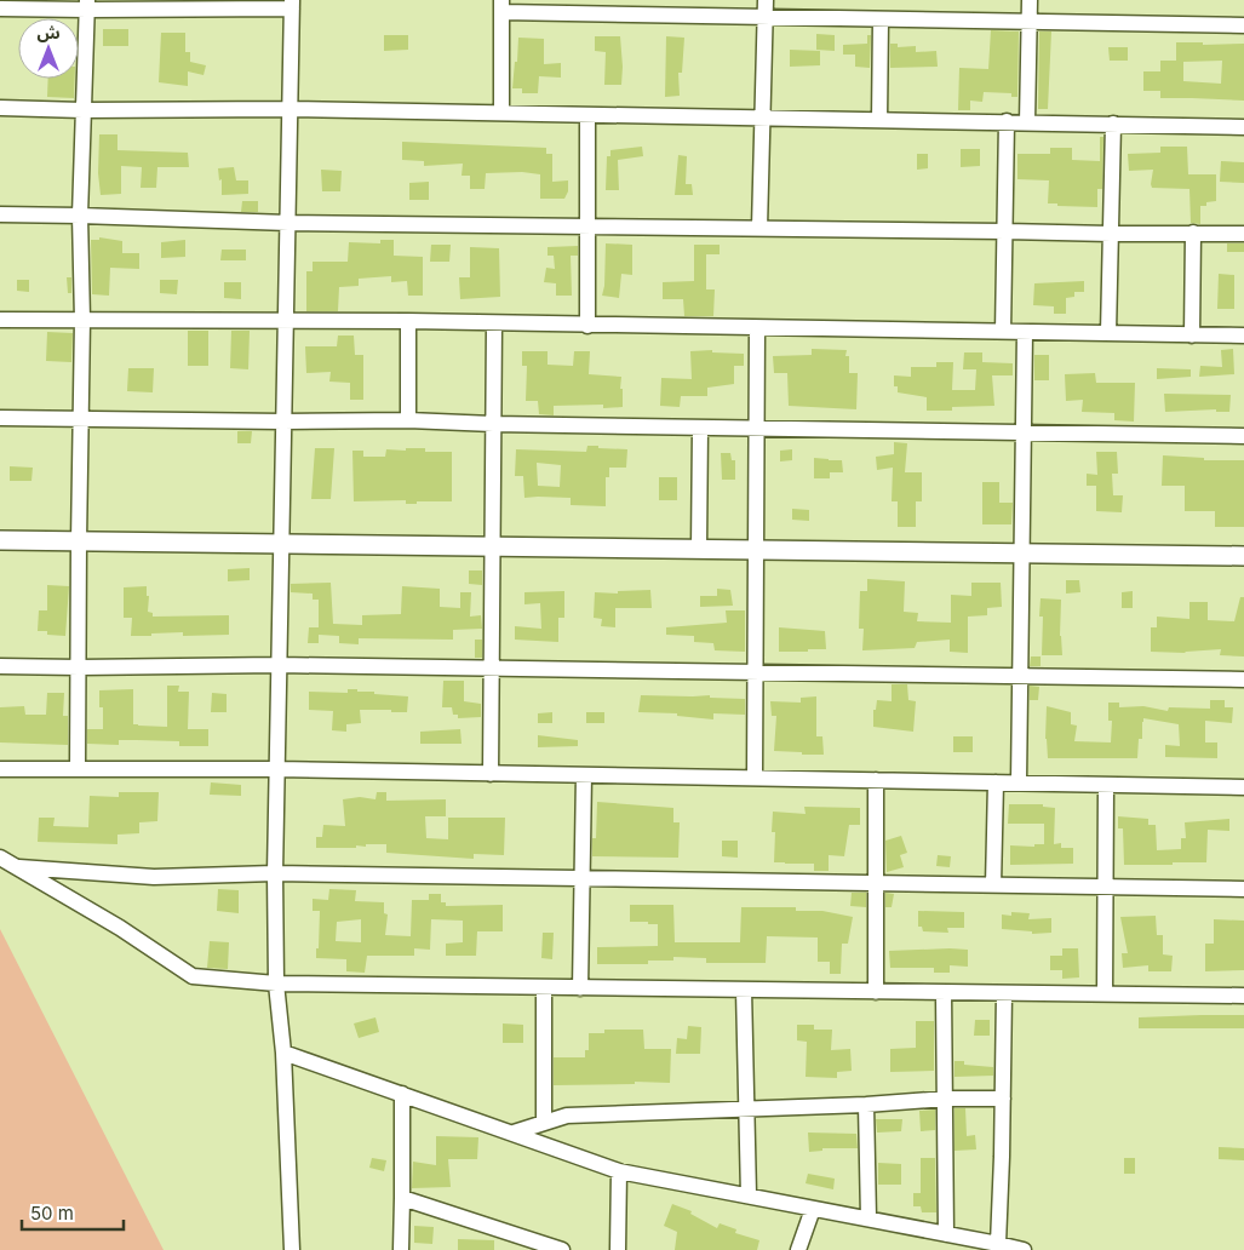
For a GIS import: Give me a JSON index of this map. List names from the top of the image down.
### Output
{
  "scale_bar": "50 m",
  "north": "top"
}
